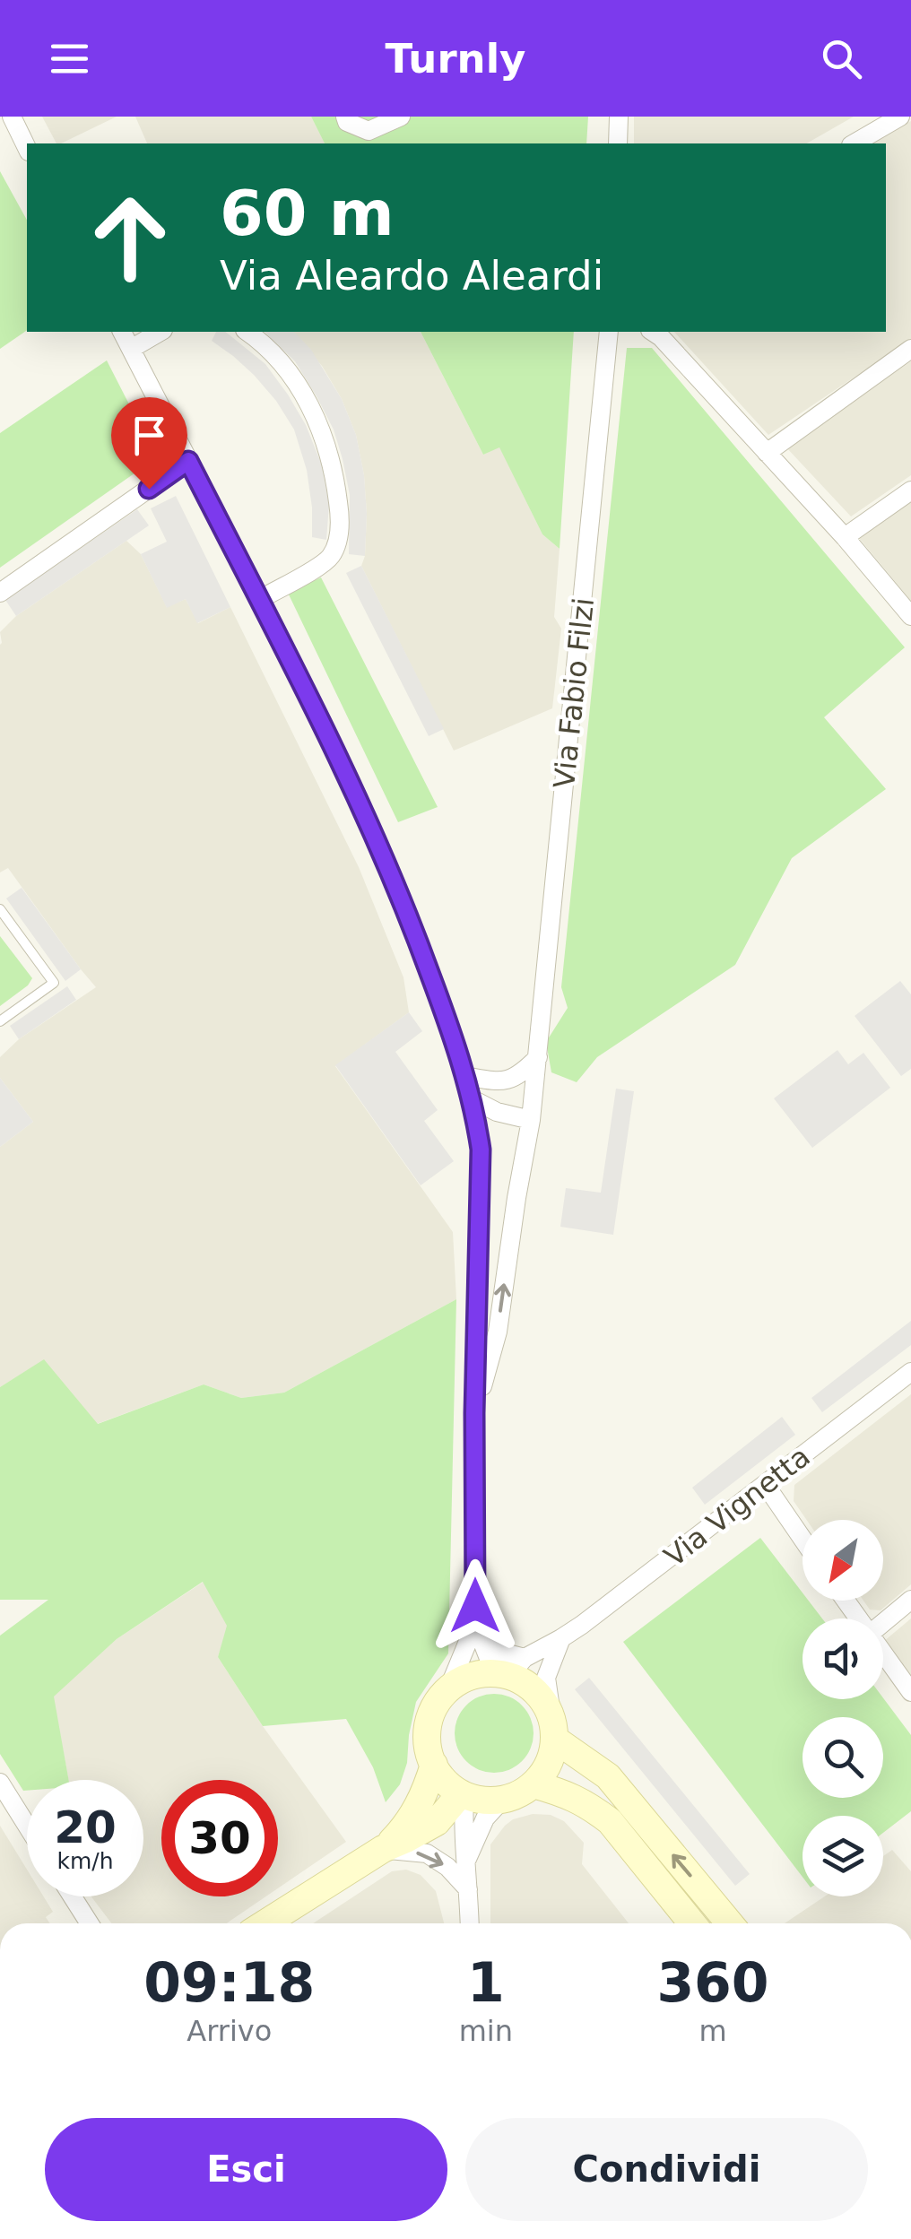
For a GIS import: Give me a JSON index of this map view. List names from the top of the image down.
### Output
{
  "streets": {
    "street": ["Via Fabio Filzi", "Via Vignetta"]
  },
  "north": "bottom left",
  "page": {
    "header": "Turnly",
    "turn": ["60 m", "Via Aleardo Aleardi"],
    "speed": "20 km/h",
    "limit": "30",
    "eta": [
      "09:18",
      "Arrivo",
      "1",
      "min",
      "360",
      "m"
    ],
    "buttons": ["Esci", "Condividi"]
  }
}
